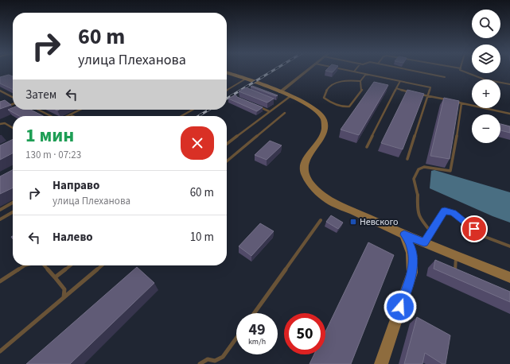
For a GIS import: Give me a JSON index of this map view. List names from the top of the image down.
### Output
{
  "places": {
    "transit": ["Невского"]
  },
  "page": {
    "map_buttons": ["+", "−"],
    "turn": ["60 m", "улица Плеханова"],
    "then": "Затем",
    "heading": ["1 мин", "130 m · 07:23"],
    "list": [
      {
        "name": "Направо",
        "note": "улица Плеханова",
        "value": "60 m"
      },
      {
        "name": "Налево",
        "value": "10 m"
      }
    ],
    "speed": "49 km/h",
    "limit": "50"
  }
}
